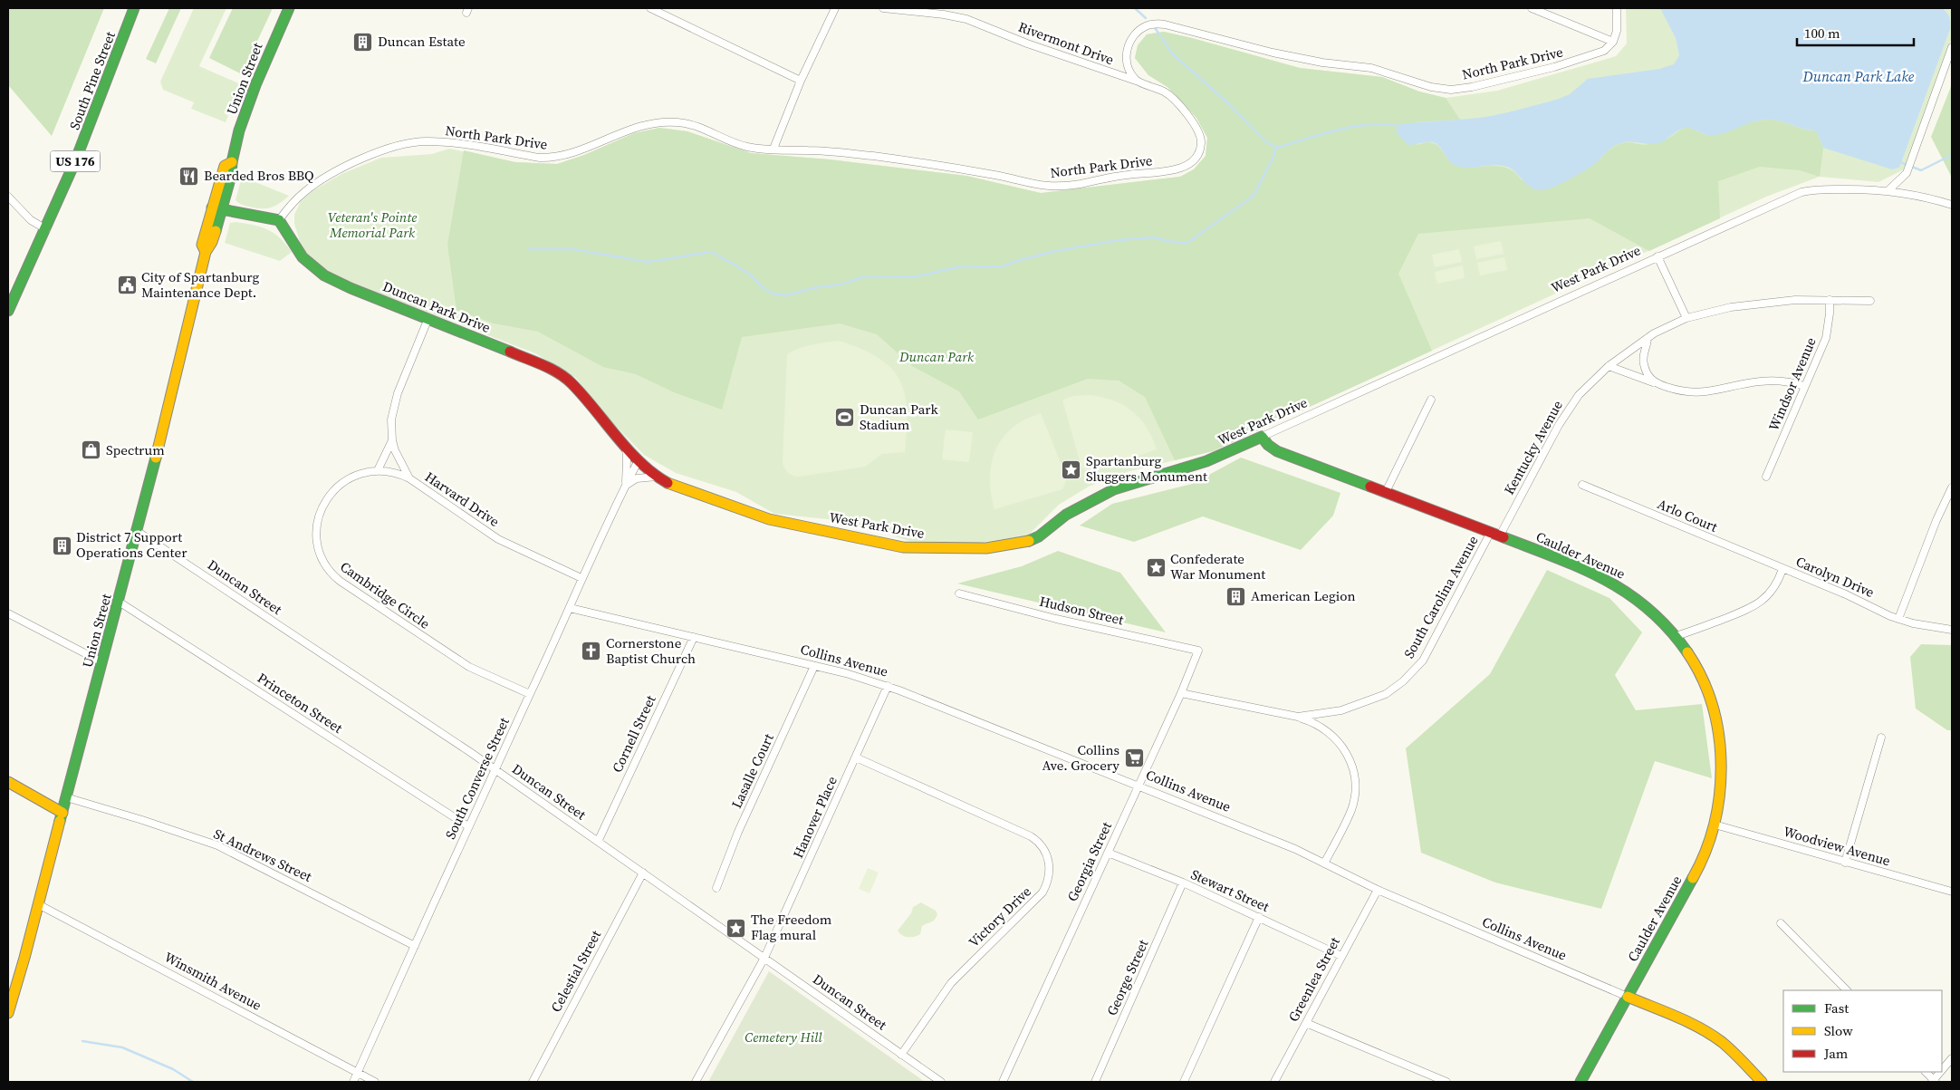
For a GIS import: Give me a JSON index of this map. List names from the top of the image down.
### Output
{
  "streets": {
    "main road": [
      "Union Street",
      "South Pine Street",
      "US 176",
      "West Park Drive",
      "Duncan Park Drive",
      "Caulder Avenue",
      "Collins Avenue"
    ],
    "street": [
      "Rivermont Drive",
      "North Park Drive",
      "Windsor Avenue",
      "Kentucky Avenue",
      "Harvard Drive",
      "Arlo Court",
      "Carolyn Drive",
      "Duncan Street",
      "Cambridge Circle",
      "South Carolina Avenue",
      "Hudson Street",
      "Princeton Street",
      "Cornell Street",
      "Lasalle Court",
      "South Converse Street",
      "Hanover Place",
      "Woodview Avenue",
      "St Andrews Street",
      "Georgia Street",
      "Stewart Street",
      "Victory Drive",
      "Celestial Street",
      "George Street",
      "Greenlea Street",
      "Winsmith Avenue"
    ]
  },
  "crossings": [
    ["Rivermont Drive", "North Park Drive"],
    ["North Park Drive", "Duncan Park Drive"],
    ["Union Street", "Duncan Street"],
    ["Union Street", "Princeton Street"],
    ["Union Street", "St Andrews Street"],
    ["Union Street", "Winsmith Avenue"],
    ["West Park Drive", "Duncan Park Drive"],
    ["West Park Drive", "Caulder Avenue"],
    ["West Park Drive", "South Converse Street"],
    ["Duncan Park Drive", "Harvard Drive"],
    ["Duncan Park Drive", "South Converse Street"],
    ["Kentucky Avenue", "Caulder Avenue"],
    ["Kentucky Avenue", "South Carolina Avenue"],
    ["Harvard Drive", "Cambridge Circle"],
    ["Harvard Drive", "South Converse Street"],
    ["Arlo Court", "Carolyn Drive"],
    ["Caulder Avenue", "Carolyn Drive"],
    ["Caulder Avenue", "South Carolina Avenue"],
    ["Caulder Avenue", "Collins Avenue"],
    ["Caulder Avenue", "Woodview Avenue"],
    ["Duncan Street", "Cornell Street"],
    ["Duncan Street", "South Converse Street"],
    ["Duncan Street", "Hanover Place"],
    ["Duncan Street", "Victory Drive"],
    ["Duncan Street", "Celestial Street"],
    ["Cambridge Circle", "South Converse Street"],
    ["South Carolina Avenue", "Georgia Street"],
    ["Hudson Street", "Georgia Street"],
    ["Collins Avenue", "Cornell Street"],
    ["Collins Avenue", "Lasalle Court"],
    ["Collins Avenue", "South Converse Street"],
    ["Collins Avenue", "Hanover Place"],
    ["Collins Avenue", "Georgia Street"],
    ["Collins Avenue", "Greenlea Street"],
    ["Princeton Street", "South Converse Street"],
    ["South Converse Street", "St Andrews Street"],
    ["South Converse Street", "Winsmith Avenue"],
    ["Hanover Place", "Victory Drive"],
    ["Georgia Street", "Stewart Street"],
    ["Stewart Street", "George Street"],
    ["Stewart Street", "Greenlea Street"]
  ],
  "water": ["Duncan Park Lake"],
  "parks": ["Veteran's Pointe Memorial Park", "Duncan Park", "Cemetery Hill"],
  "places": {
    "building": ["Duncan Estate", "District 7 Support Operations Center", "American Legion"],
    "restaurant": ["Bearded Bros BBQ"],
    "public building": ["City of Spartanburg Maintenance Dept."],
    "sports": ["Duncan Park Stadium"],
    "shop": ["Spectrum"],
    "place": ["Spartanburg Sluggers Monument", "Confederate War Monument", "The Freedom Flag mural"],
    "church": ["Cornerstone Baptist Church"],
    "supermarket": ["Collins Ave. Grocery"]
  },
  "legend": ["Fast", "Slow", "Jam"],
  "scale_bar": "100 m"
}
